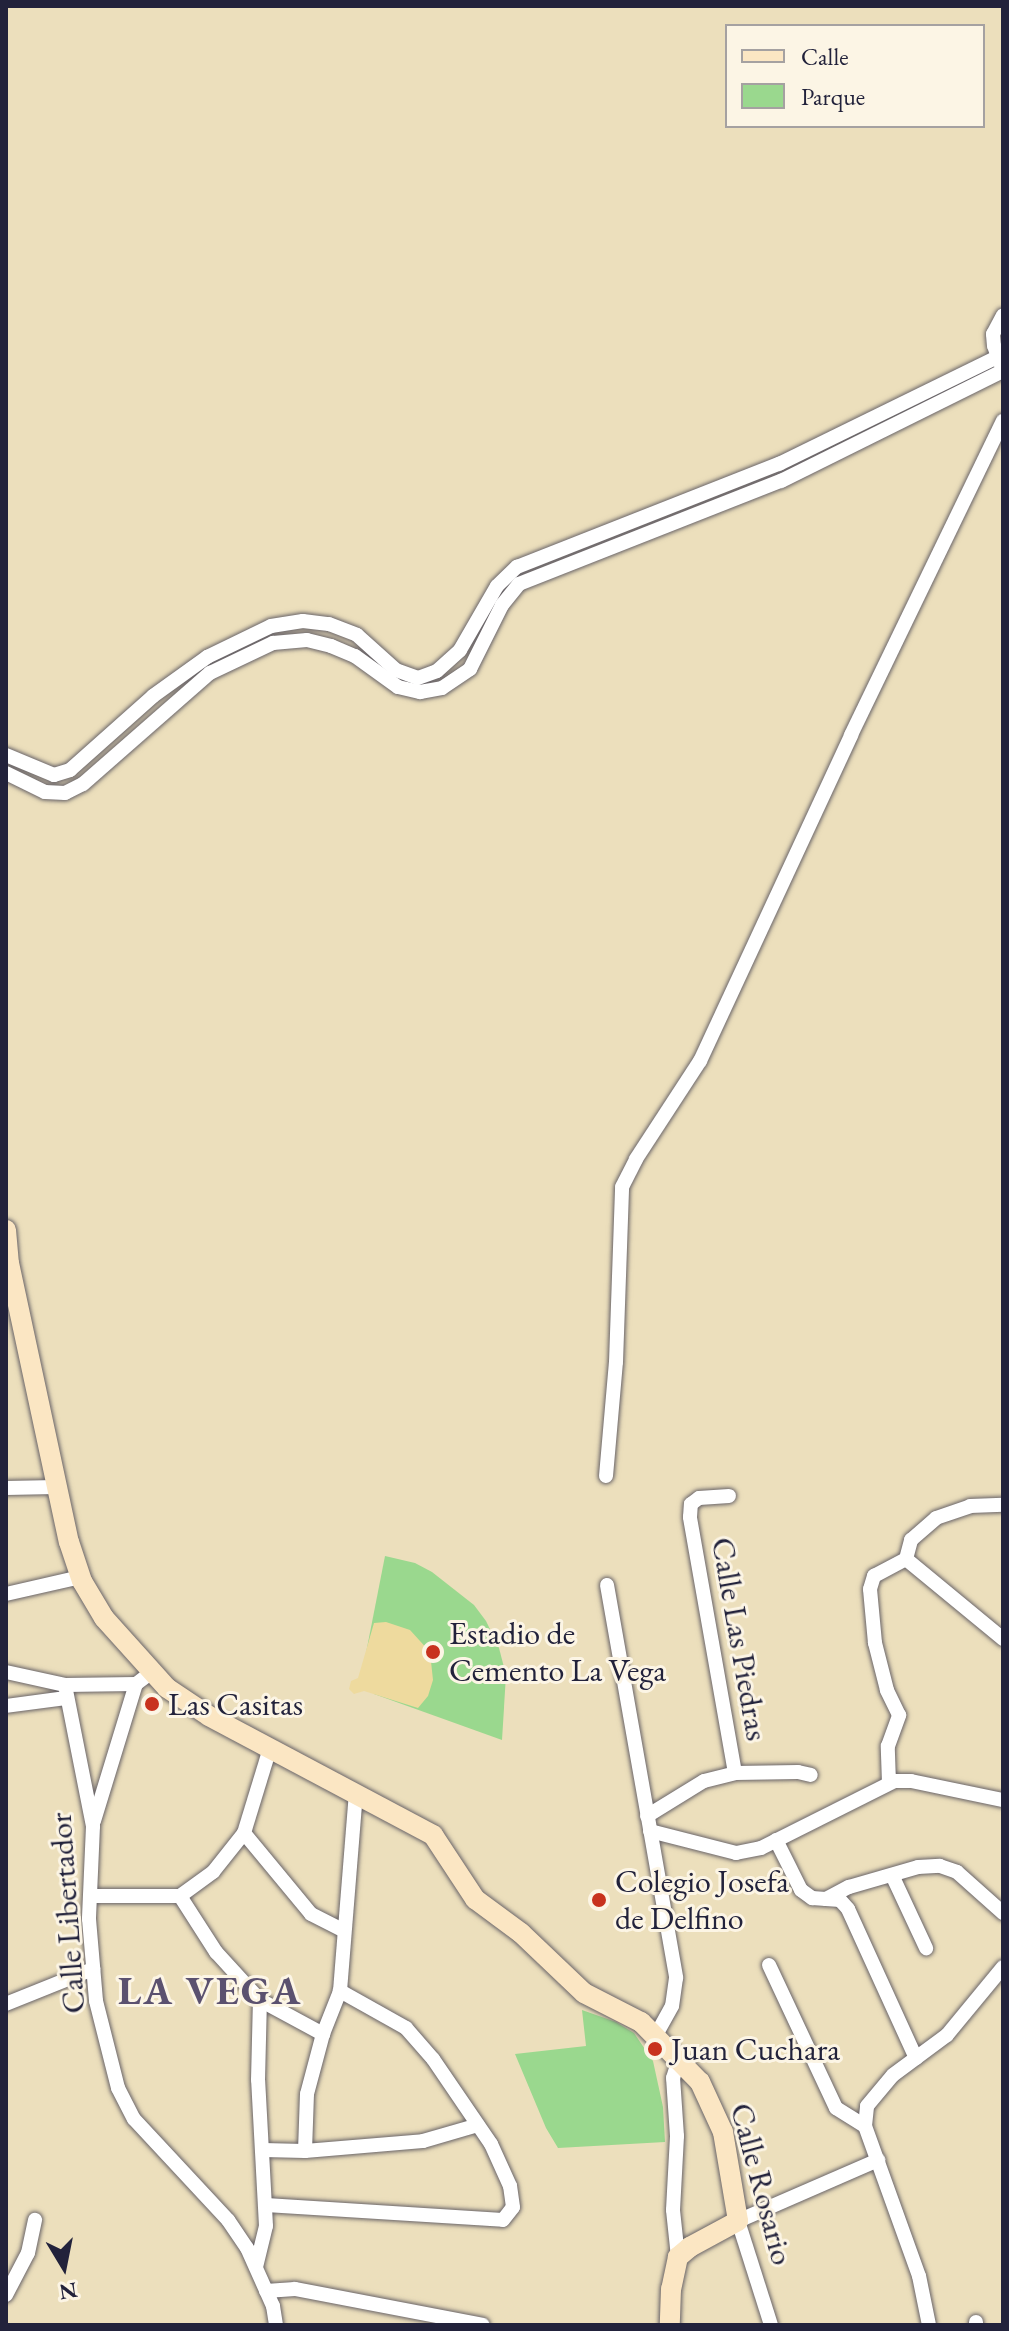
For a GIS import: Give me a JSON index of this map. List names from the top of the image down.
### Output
{
  "streets": {
    "street": ["Calle Las Piedras", "Calle Libertador", "Calle Rosario"]
  },
  "districts": ["LA VEGA"],
  "places": [
    "Estadio de Cemento La Vega",
    "Las Casitas",
    "Colegio Josefa de Delfino",
    "Juan Cuchara"
  ],
  "legend": ["Calle", "Parque"],
  "north": "bottom"
}
